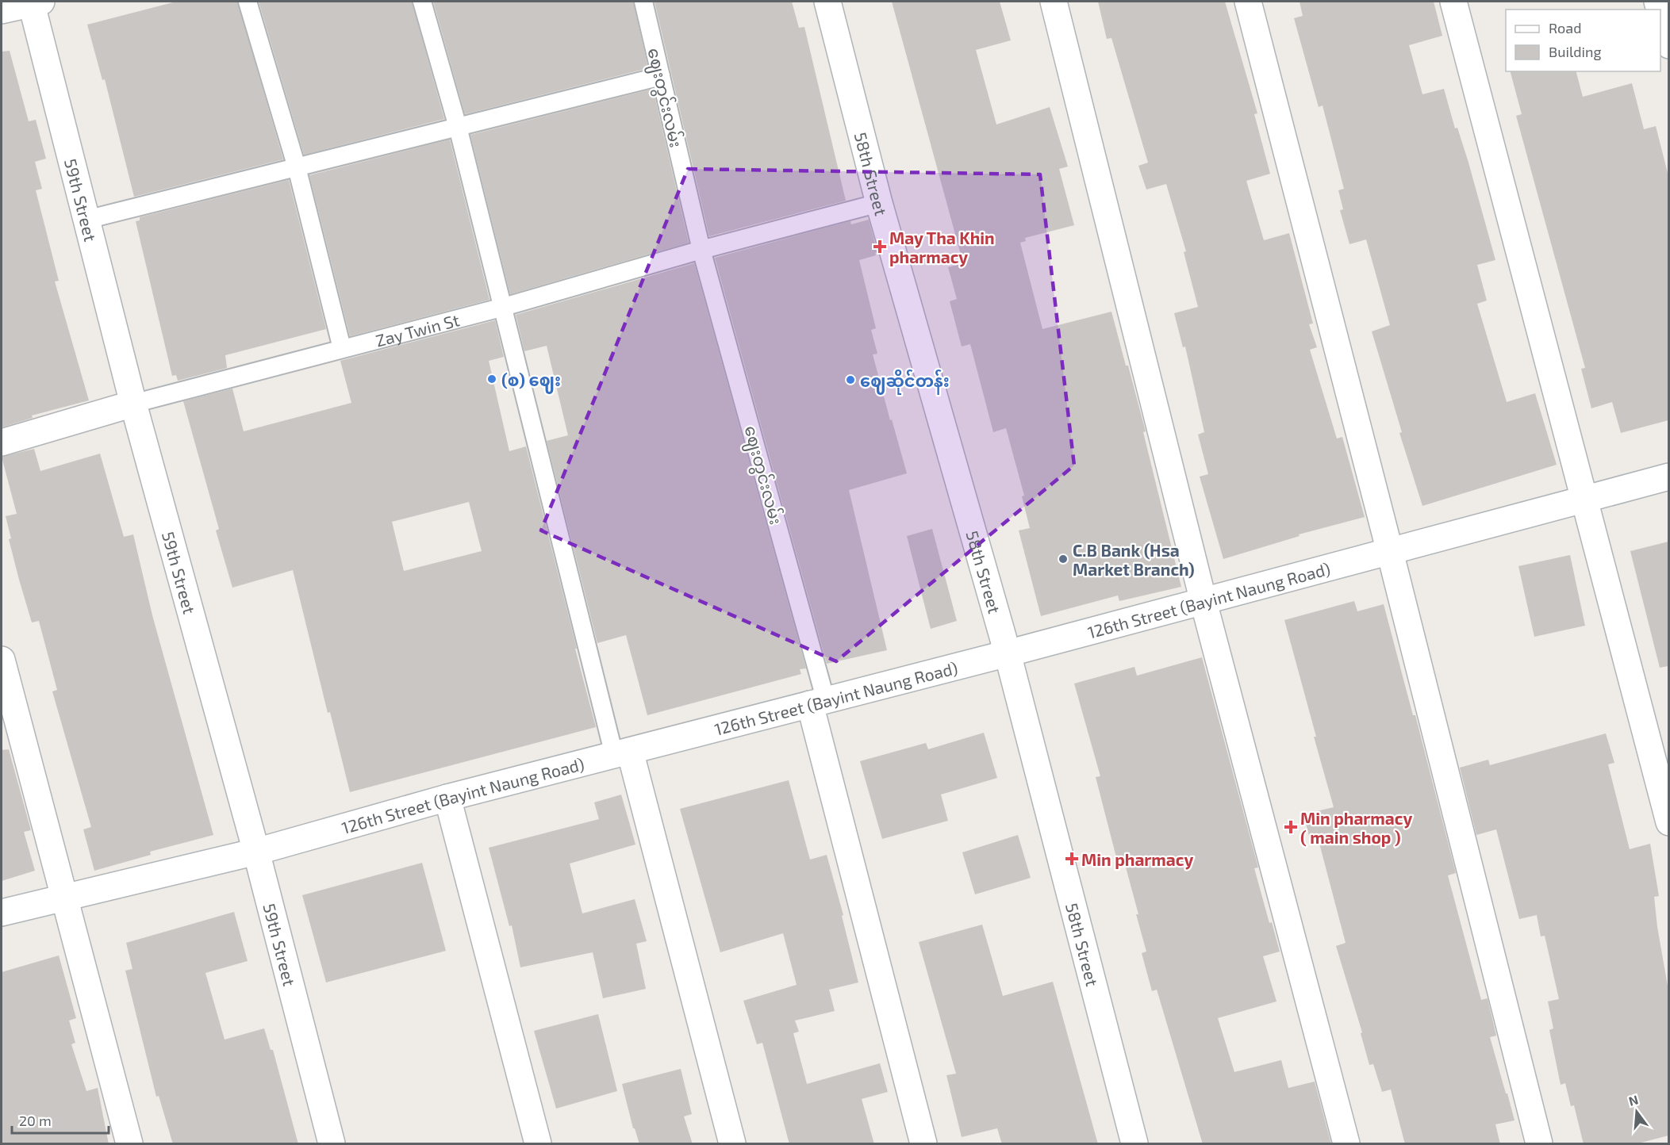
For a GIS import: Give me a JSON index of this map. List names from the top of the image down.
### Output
{
  "streets": {
    "street": ["58th Street", "59th Street", "126th Street (Bayint Naung Road)"],
    "lane": ["ဈေးတွင်းလမ်း", "Zay Twin St"]
  },
  "crossings": [
    ["ဈေးတွင်းလမ်း", "Zay Twin St"],
    ["ဈေးတွင်းလမ်း", "126th Street (Bayint Naung Road)"],
    ["58th Street", "126th Street (Bayint Naung Road)"],
    ["59th Street", "Zay Twin St"],
    ["59th Street", "126th Street (Bayint Naung Road)"]
  ],
  "places": {
    "health": ["May Tha Khin pharmacy", "Min pharmacy ( main shop )", "Min pharmacy"],
    "other": ["(စ) ဈေး", "ဈေဆိုင်တန်း", "C.B Bank (Hsa Market Branch)"]
  },
  "legend": ["Road", "Building"],
  "scale_bar": "20 m",
  "north": "top"
}
